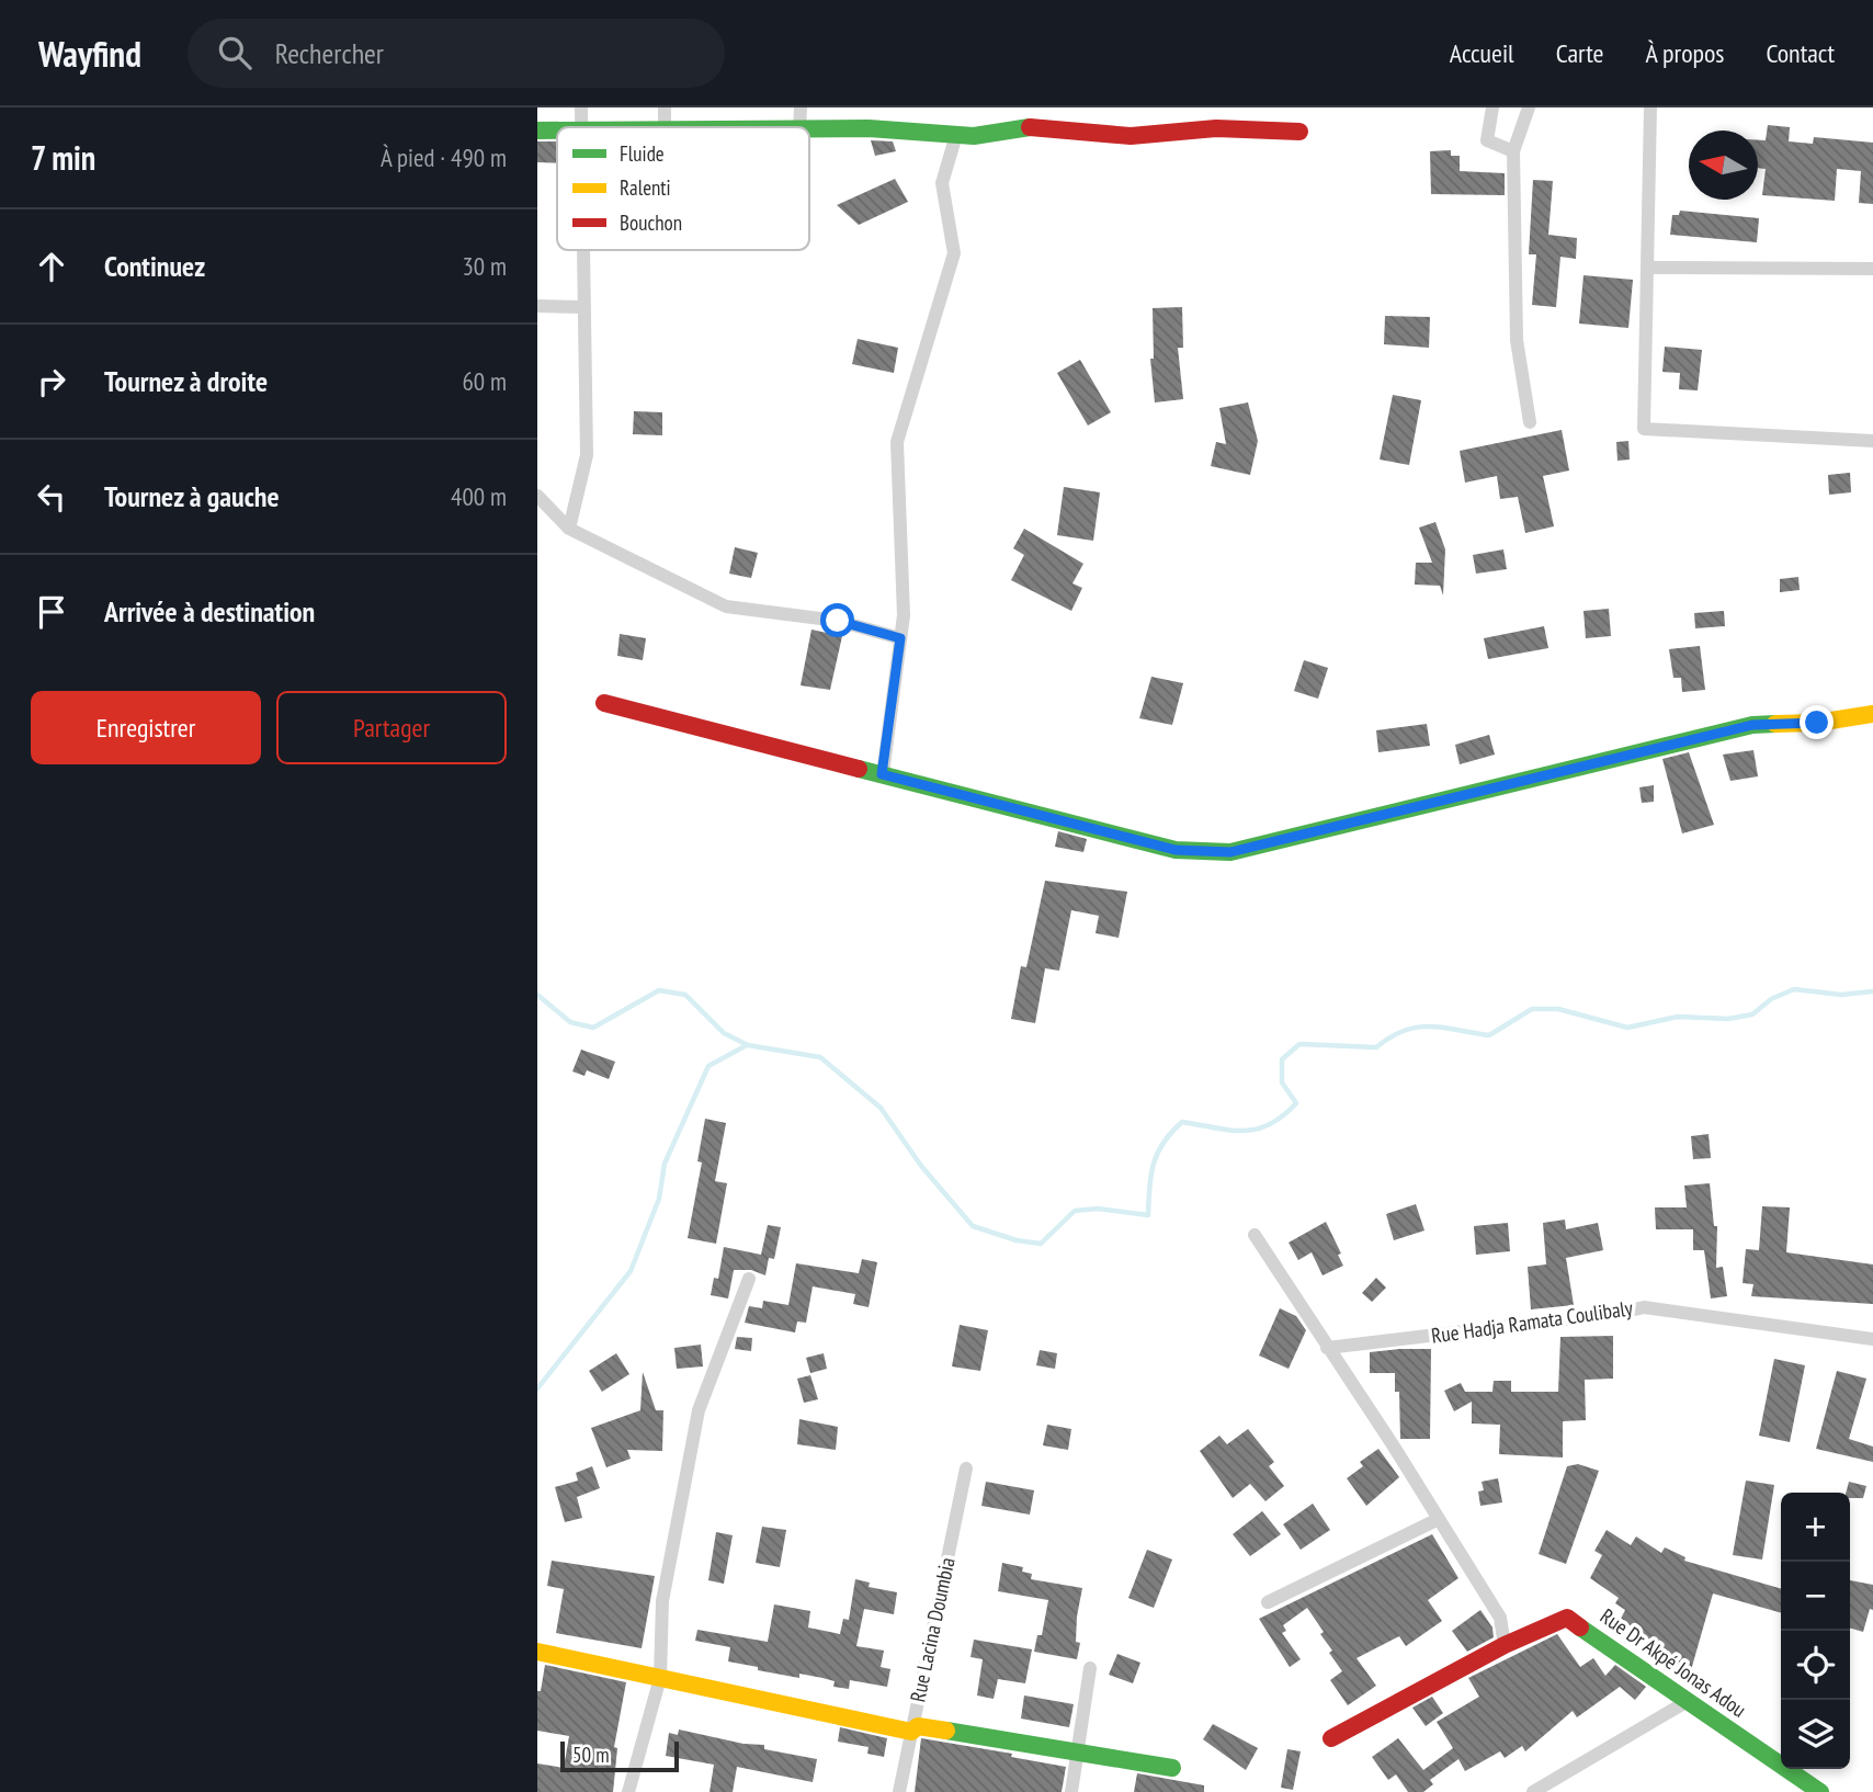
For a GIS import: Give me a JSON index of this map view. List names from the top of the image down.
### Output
{
  "streets": {
    "street": ["Rue Hadja Ramata Coulibaly", "Rue Lacina Doumbia", "Rue Dr Akpé Jonas Adou"]
  },
  "legend": ["Fluide", "Ralenti", "Bouchon"],
  "scale_bar": "50 m",
  "north": "left",
  "page": {
    "header": "Wayfind",
    "search": "Rechercher",
    "nav": [
      "Accueil",
      "Carte",
      "À propos",
      "Contact"
    ],
    "heading": ["7 min", "À pied · 490 m"],
    "list": [
      ["Continuez", "30 m"],
      ["Tournez à droite", "60 m"],
      ["Tournez à gauche", "400 m"],
      "Arrivée à destination"
    ],
    "buttons": ["Enregistrer", "Partager"],
    "map_buttons": ["+", "−"],
    "scale": "50 m"
  }
}
